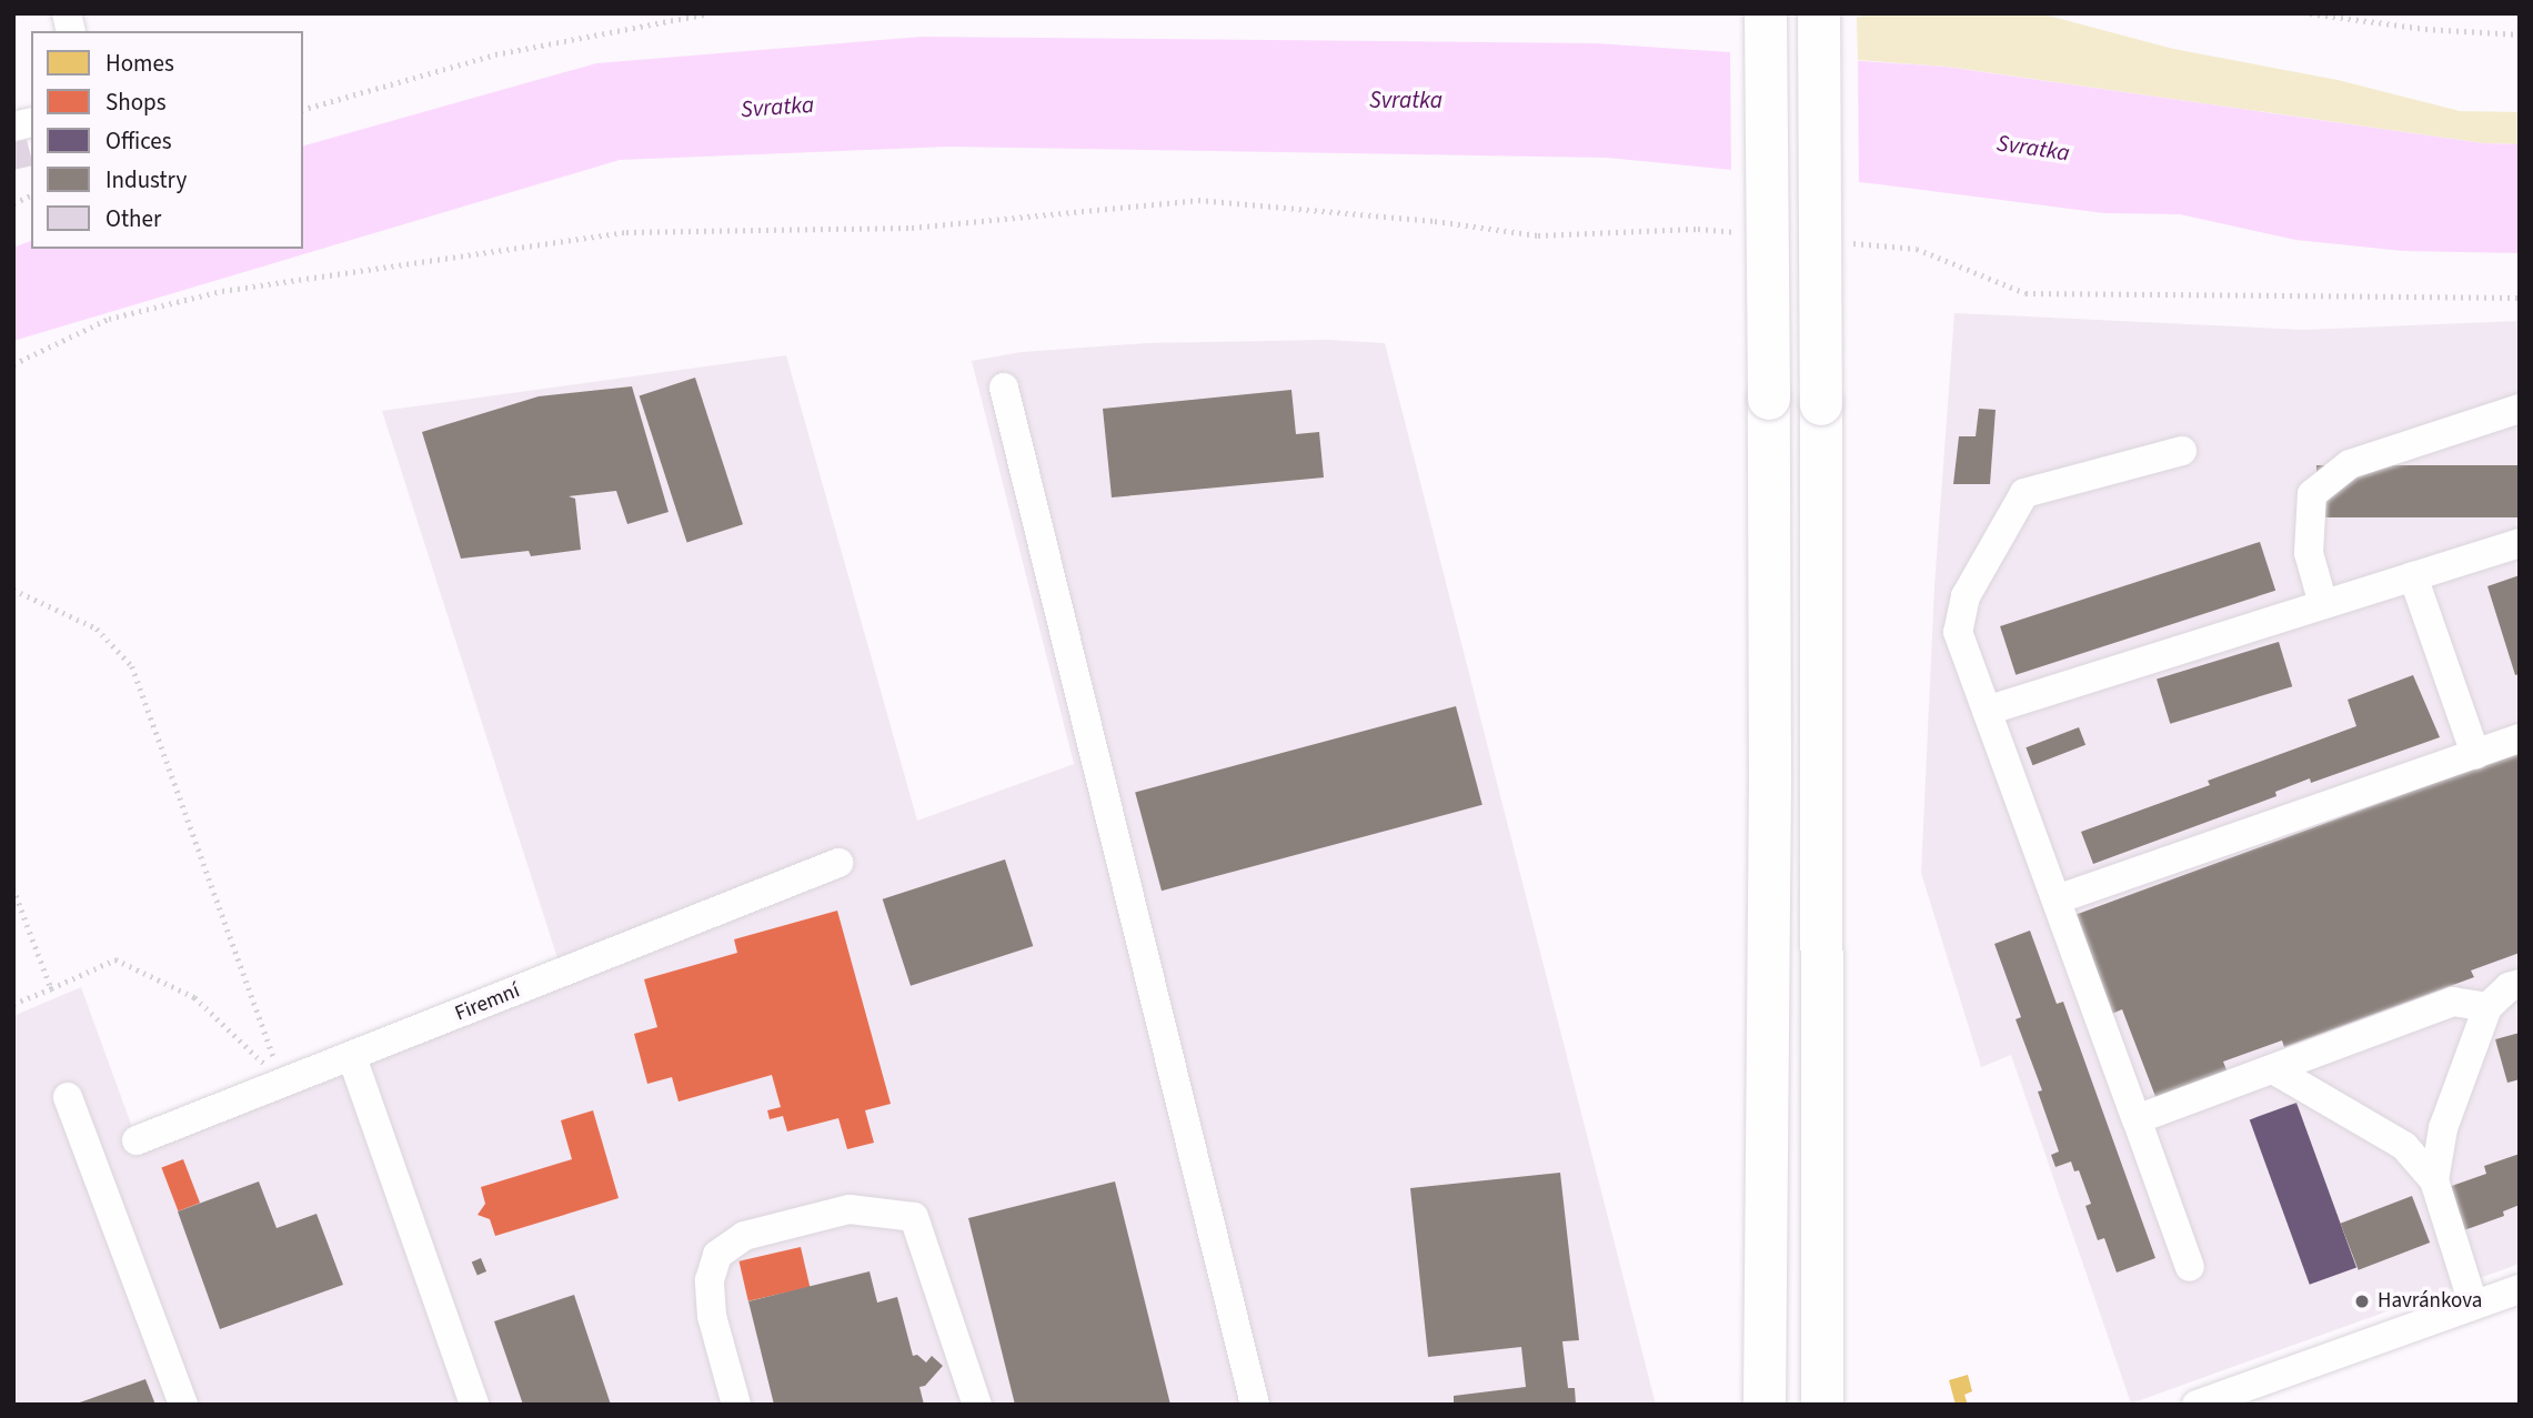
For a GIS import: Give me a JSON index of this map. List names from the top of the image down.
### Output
{
  "streets": {
    "street": ["Firemní"]
  },
  "water": ["Svratka"],
  "places": ["Havránkova"],
  "legend": [
    "Homes",
    "Shops",
    "Offices",
    "Industry",
    "Other"
  ]
}
